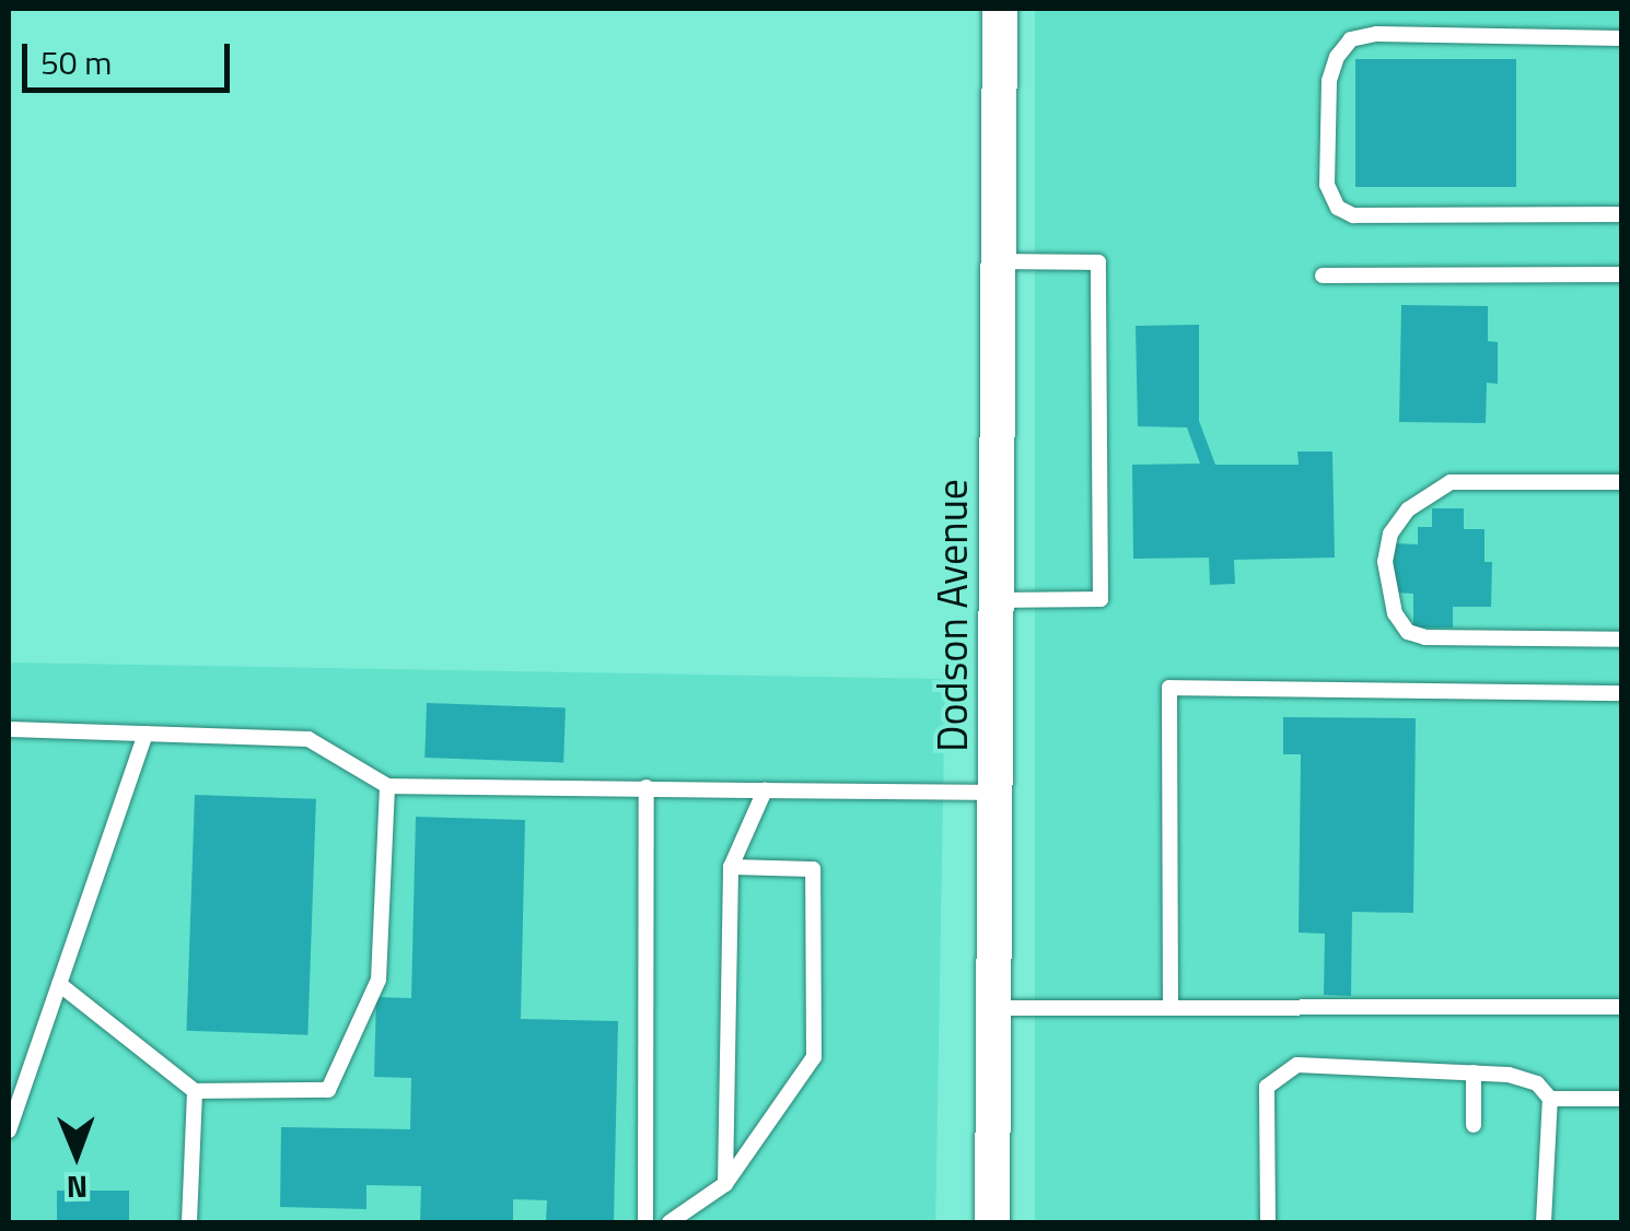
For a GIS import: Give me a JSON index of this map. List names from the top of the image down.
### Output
{
  "streets": {
    "street": ["Dodson Avenue"]
  },
  "scale_bar": "50 m",
  "north": "bottom"
}
